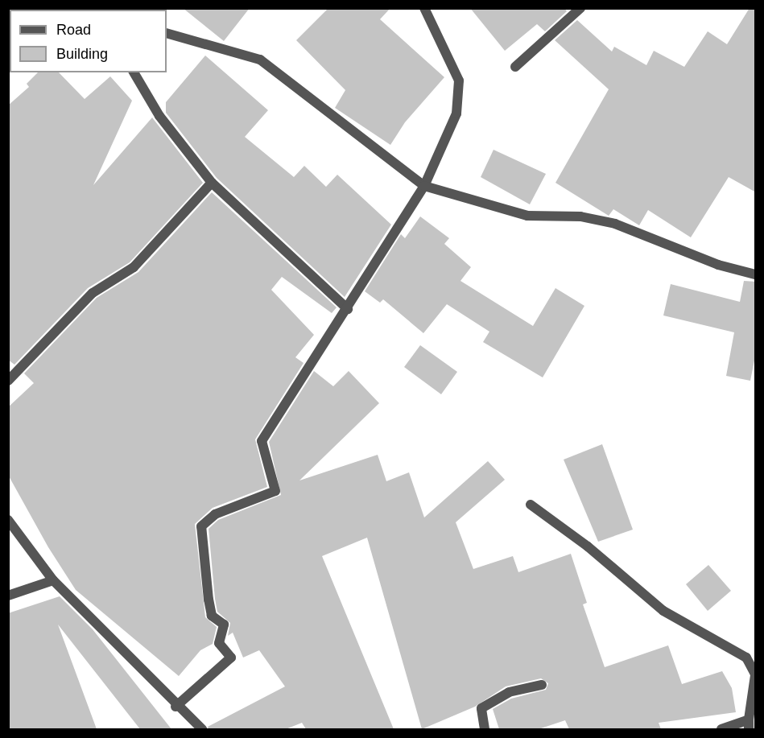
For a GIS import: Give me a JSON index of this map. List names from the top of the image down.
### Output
{
  "legend": ["Road", "Building"]
}
